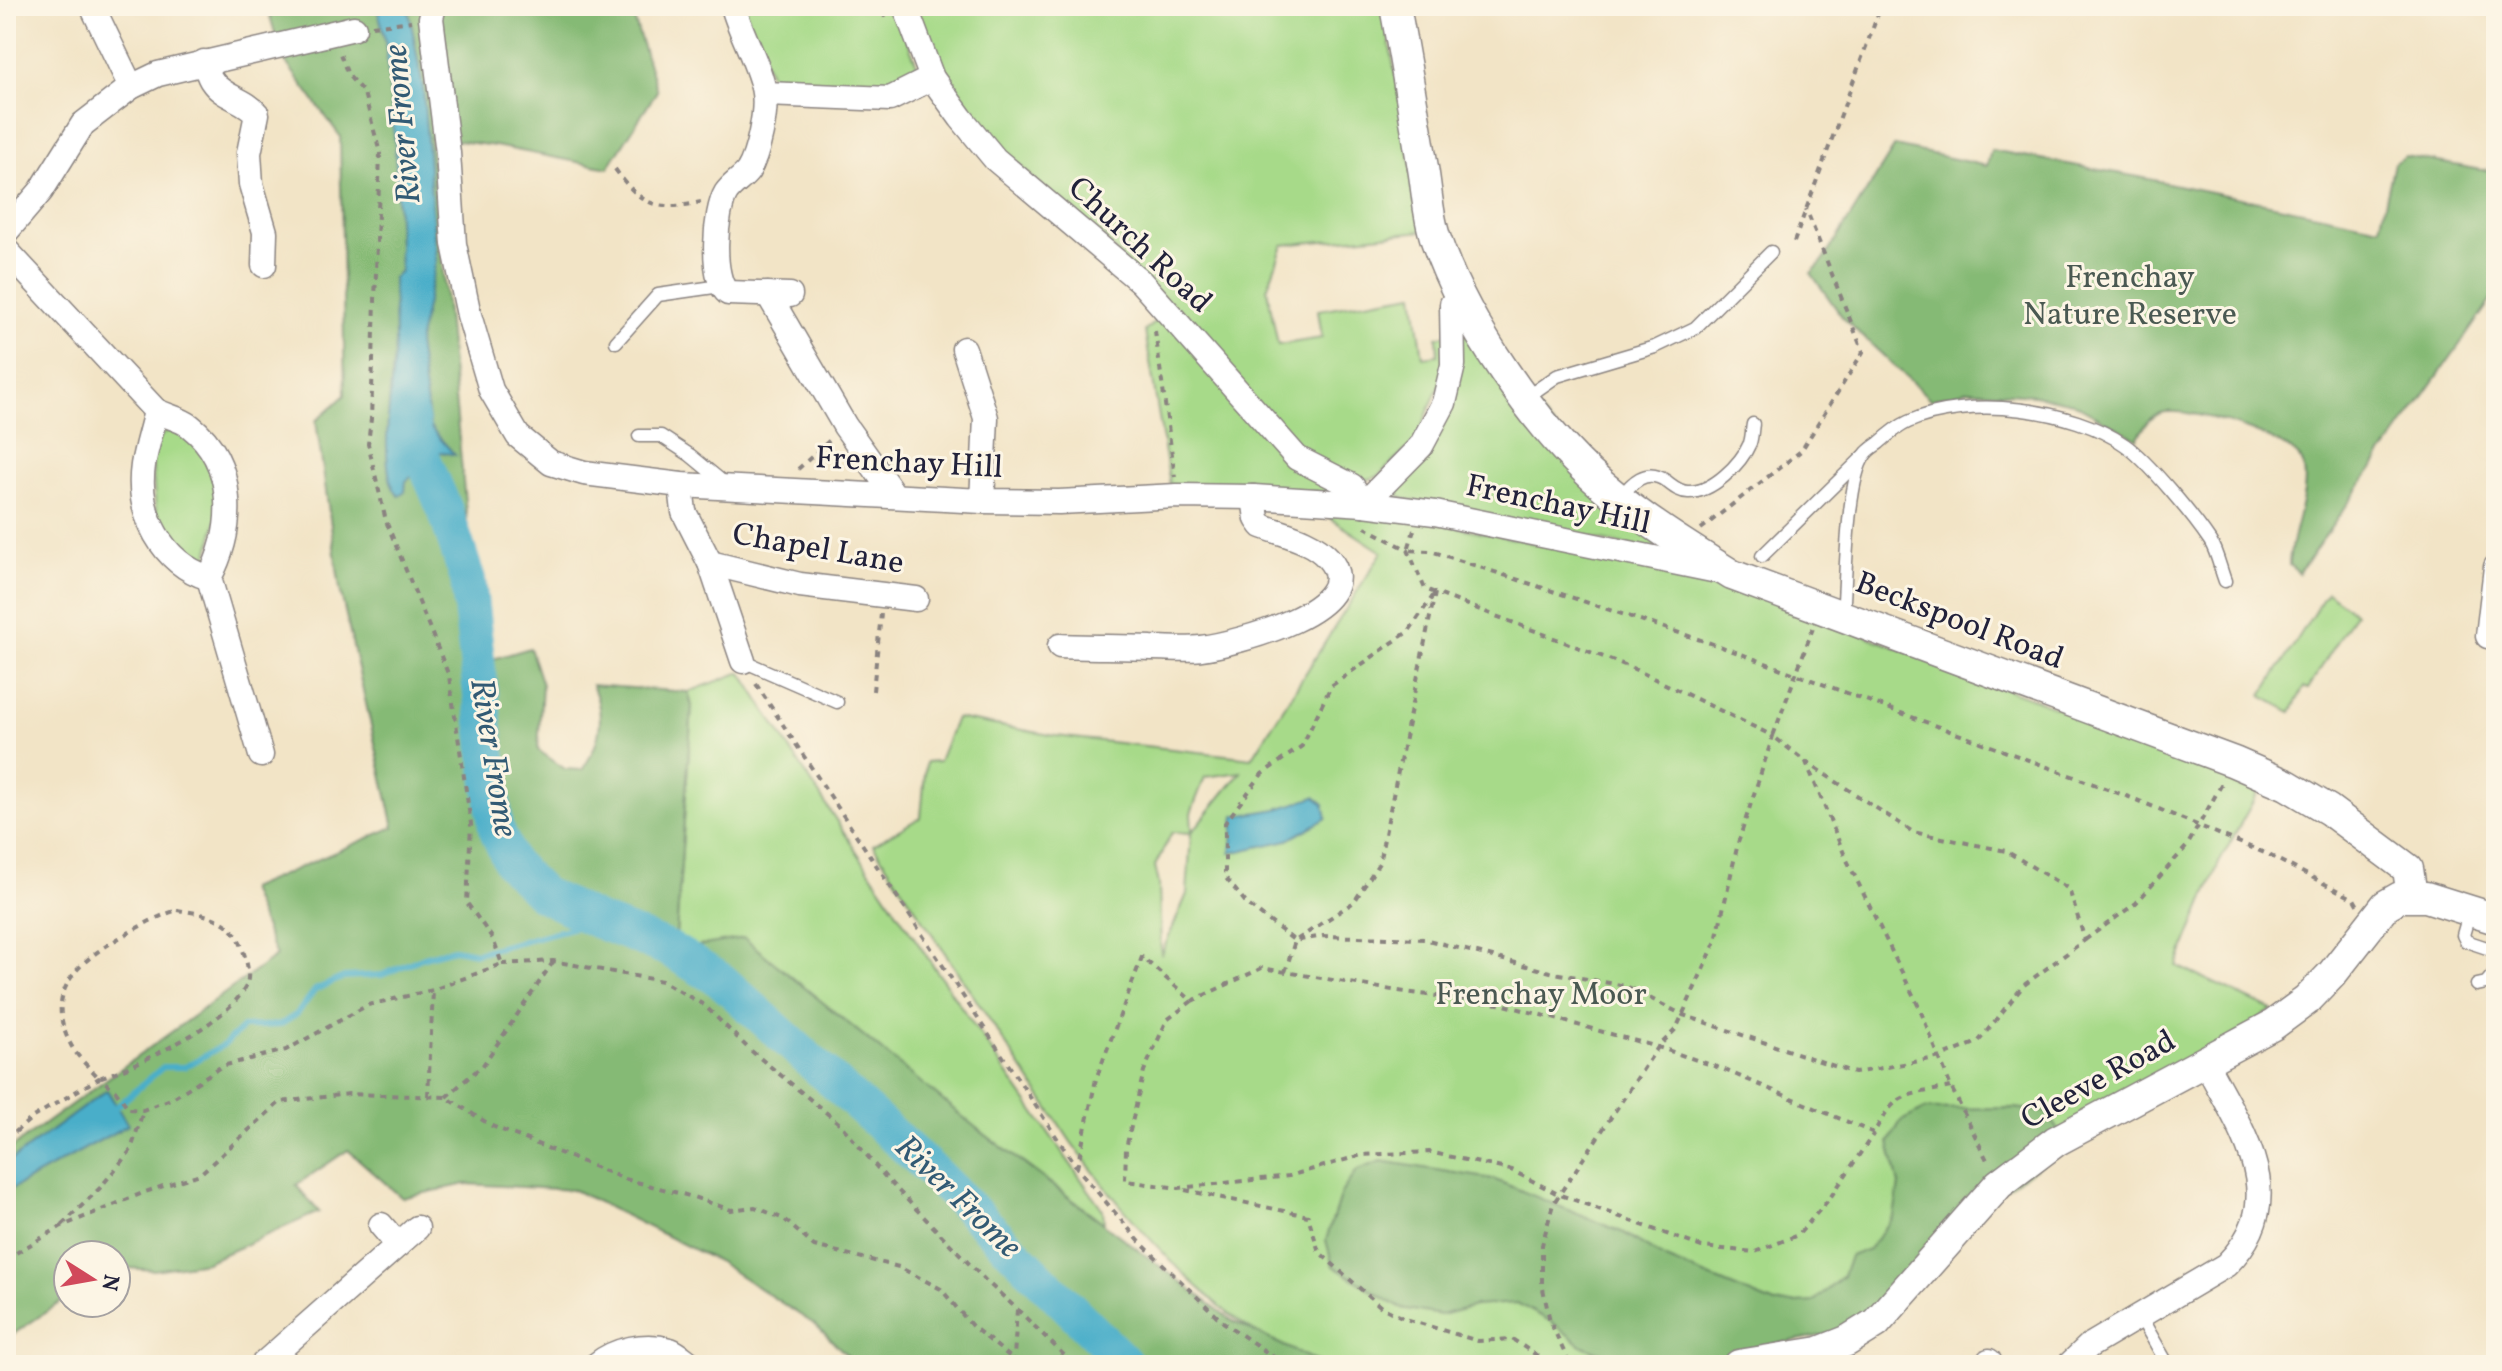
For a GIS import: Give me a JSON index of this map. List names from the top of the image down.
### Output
{
  "streets": {
    "street": [
      "Church Road",
      "Frenchay Hill",
      "Chapel Lane",
      "Beckspool Road",
      "Cleeve Road"
    ]
  },
  "crossings": [
    ["Church Road", "Frenchay Hill"],
    ["Frenchay Hill", "Chapel Lane"],
    ["Frenchay Hill", "Beckspool Road"],
    ["Beckspool Road", "Cleeve Road"]
  ],
  "water": ["River Frome"],
  "parks": ["Frenchay Nature Reserve", "Frenchay Moor"],
  "north": "right"
}
